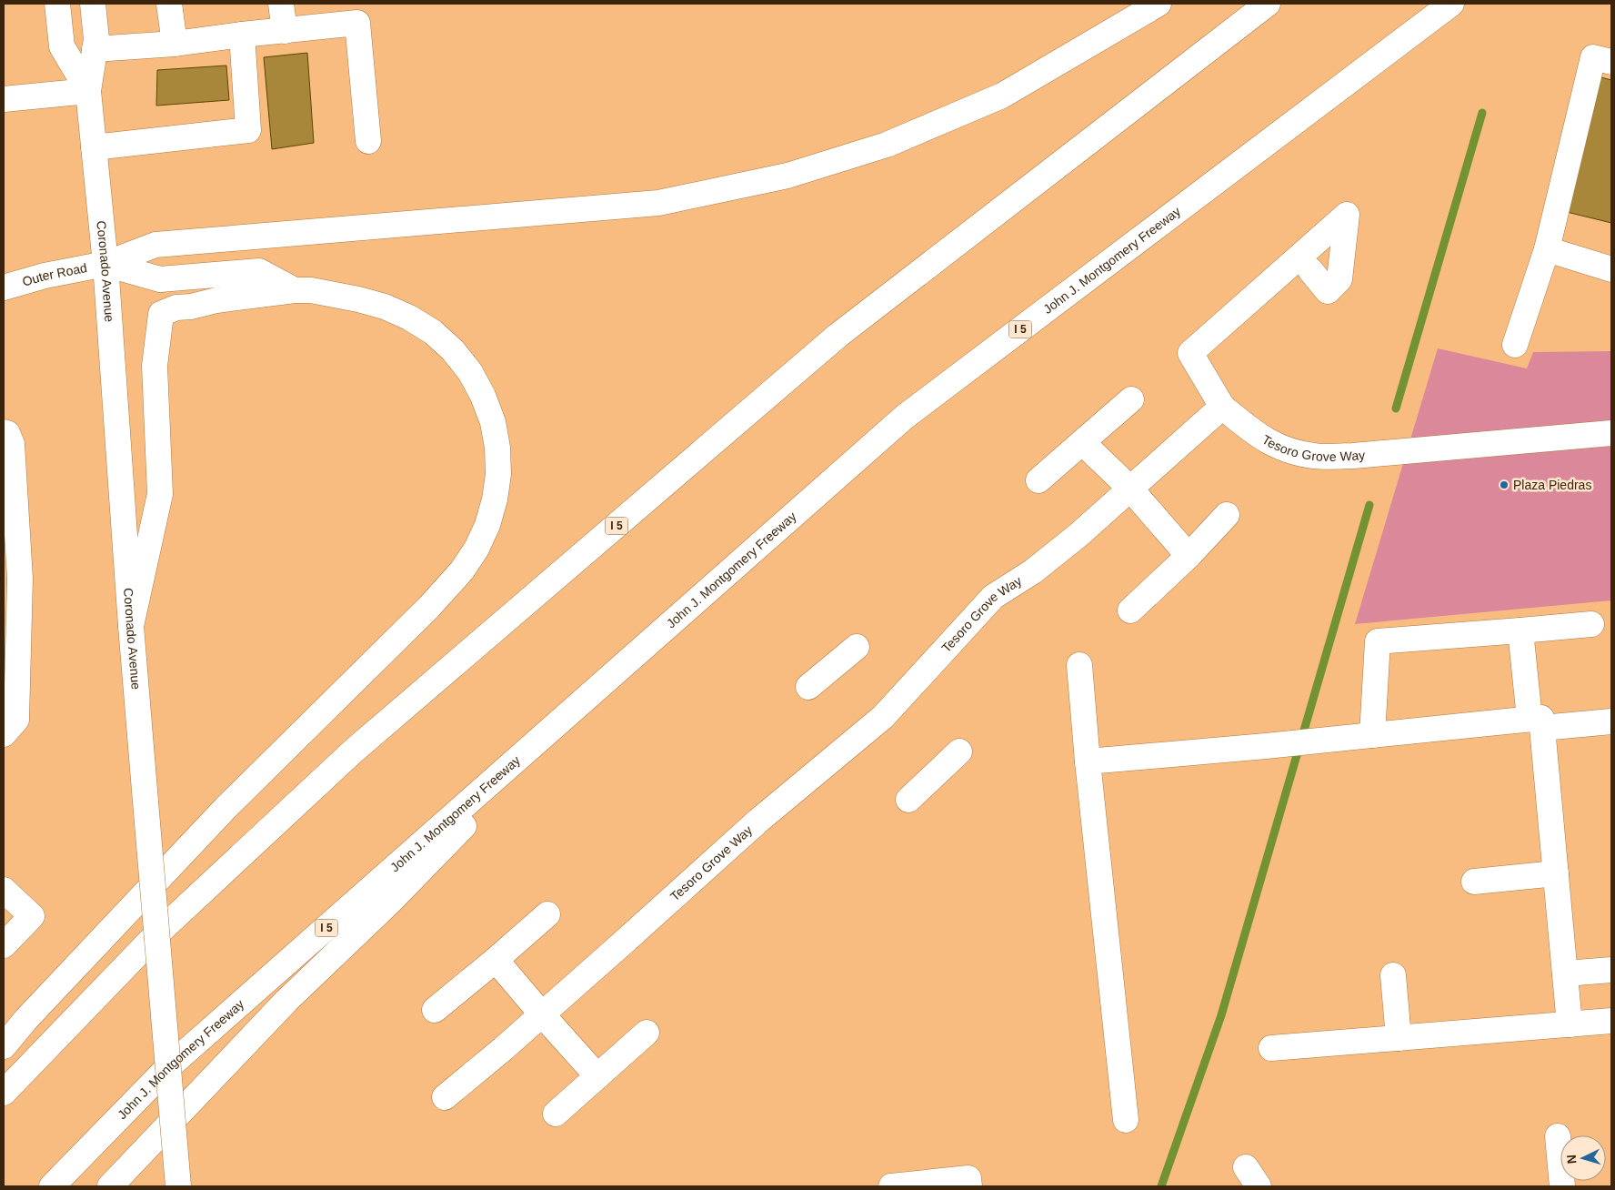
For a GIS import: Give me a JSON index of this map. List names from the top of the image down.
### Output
{
  "streets": {
    "main road": [
      "John J. Montgomery Freeway",
      "Coronado Avenue",
      "Outer Road",
      "I 5",
      "Tesoro Grove Way"
    ]
  },
  "crossings": [
    ["Coronado Avenue", "Outer Road"]
  ],
  "places": ["Plaza Piedras"],
  "north": "left"
}
